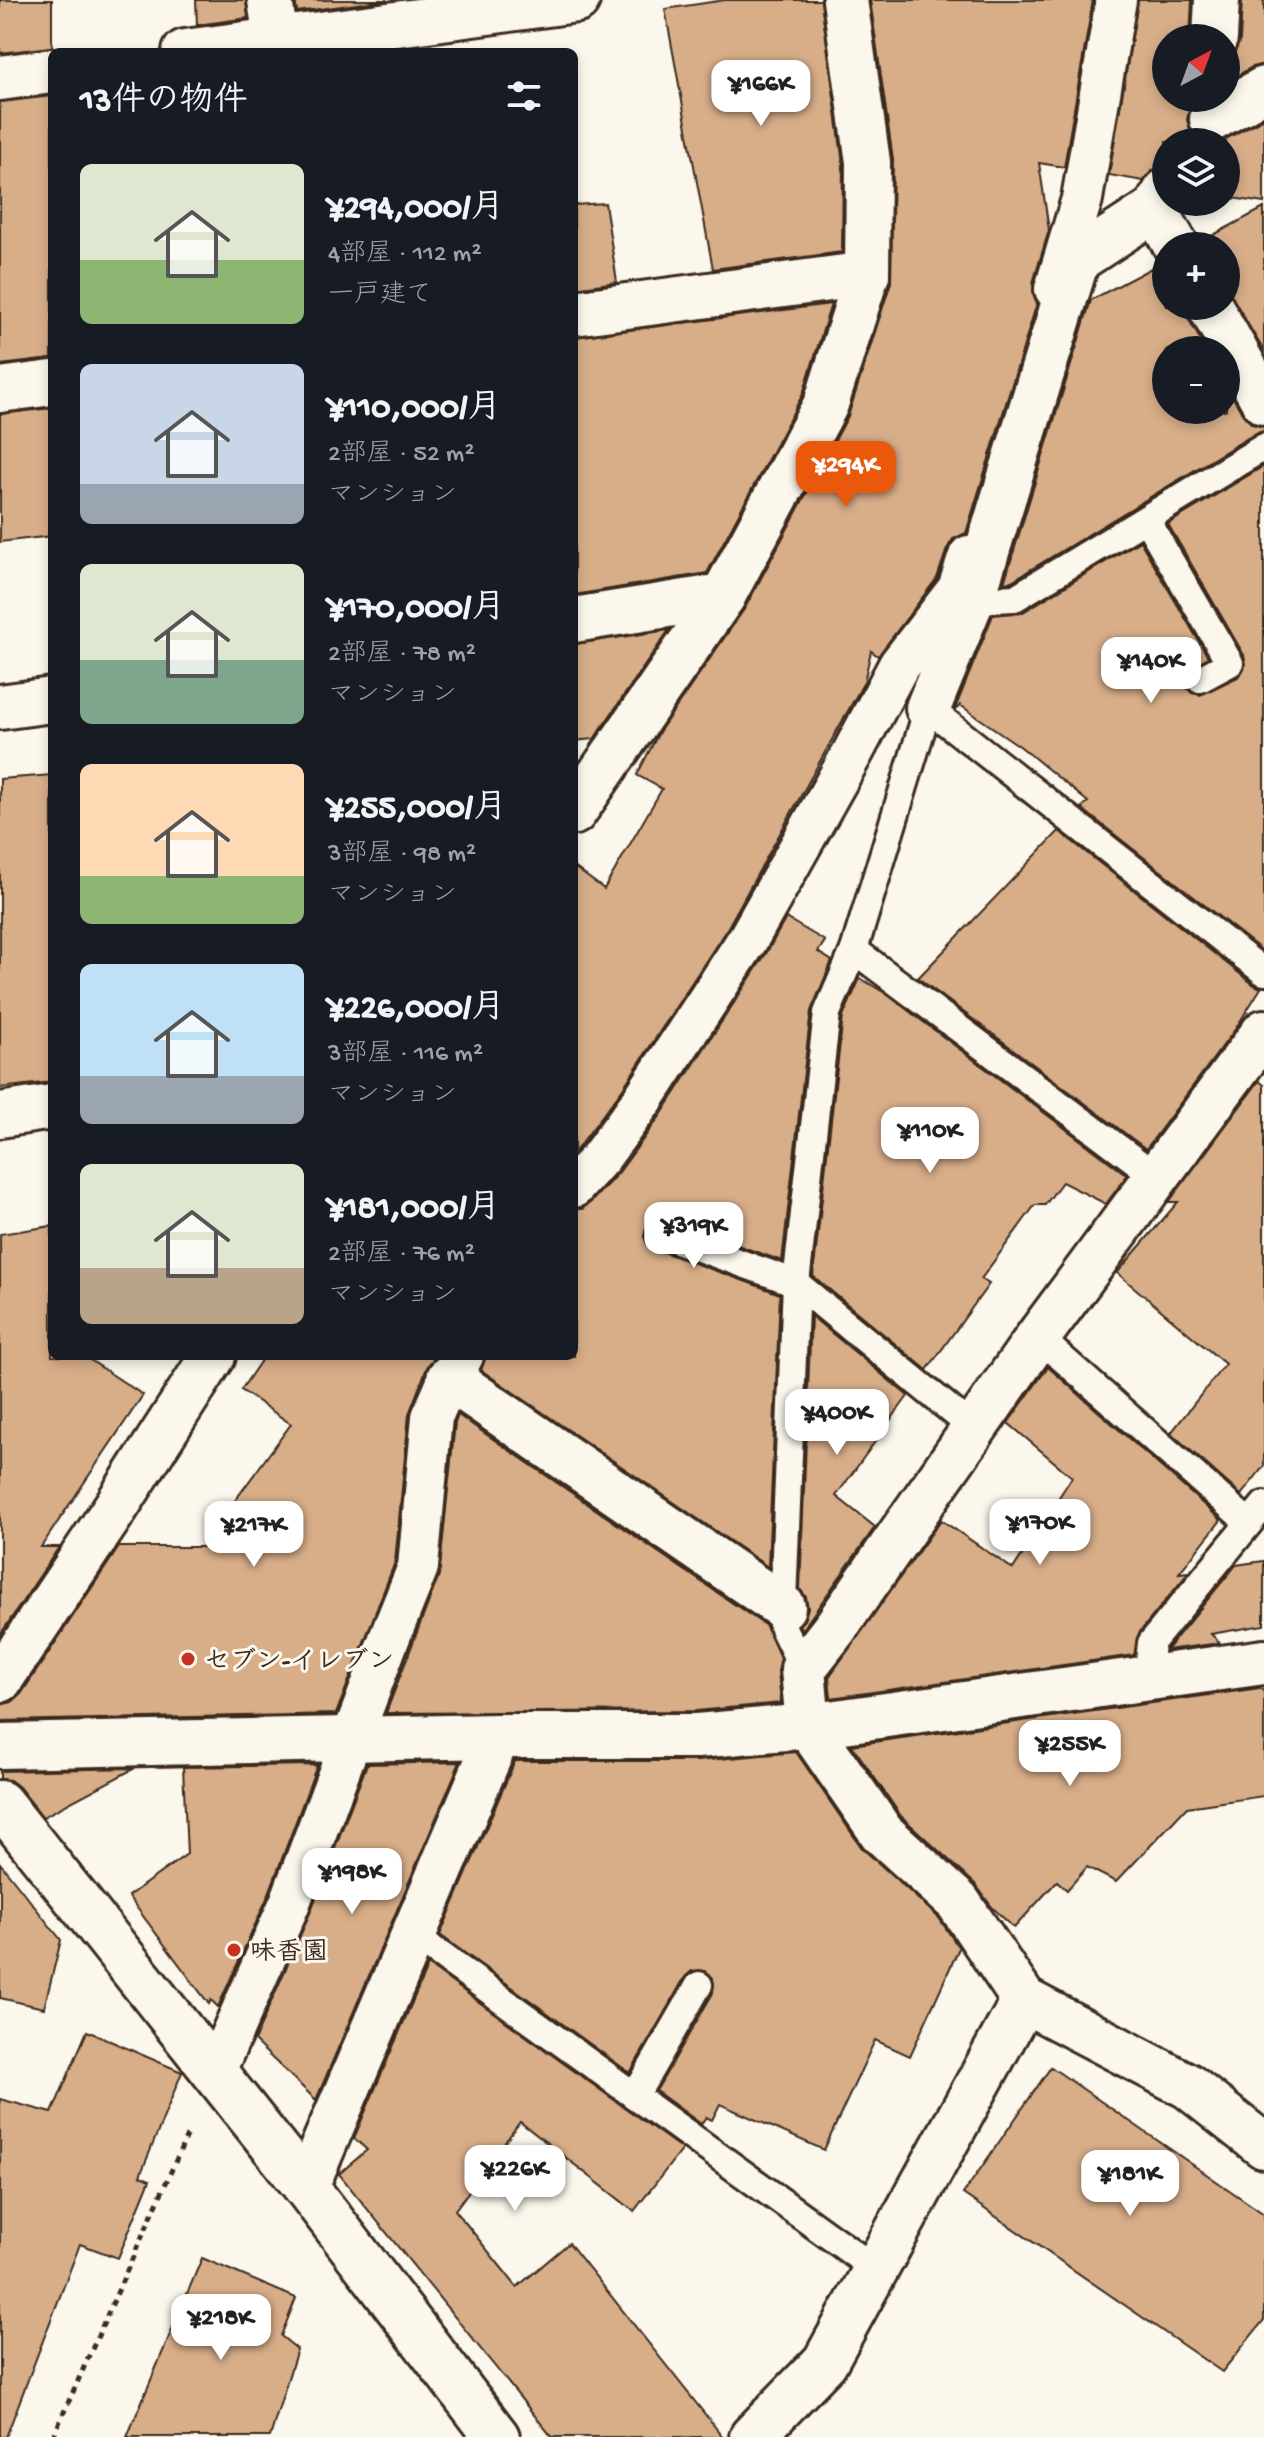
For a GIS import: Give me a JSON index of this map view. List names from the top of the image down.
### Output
{
  "places": ["セブン-イレブン", "味香園"],
  "north": "top right",
  "page": {
    "map_buttons": ["+", "−"],
    "heading": "13件の物件",
    "price": [
      "¥166K",
      "¥294K",
      "¥140K",
      "¥110K",
      "¥319K",
      "¥400K",
      "¥170K",
      "¥217K",
      "¥255K",
      "¥198K",
      "¥226K",
      "¥181K",
      "¥218K"
    ],
    "list": [
      {
        "name": "¥294,000/月",
        "note": "4部屋 · 112 m² · 一戸建て"
      },
      {
        "name": "¥110,000/月",
        "note": "2部屋 · 52 m² · マンション"
      },
      {
        "name": "¥170,000/月",
        "note": "2部屋 · 78 m² · マンション"
      },
      {
        "name": "¥255,000/月",
        "note": "3部屋 · 98 m² · マンション"
      },
      {
        "name": "¥226,000/月",
        "note": "3部屋 · 116 m² · マンション"
      },
      {
        "name": "¥181,000/月",
        "note": "2部屋 · 76 m² · マンション"
      }
    ]
  }
}
